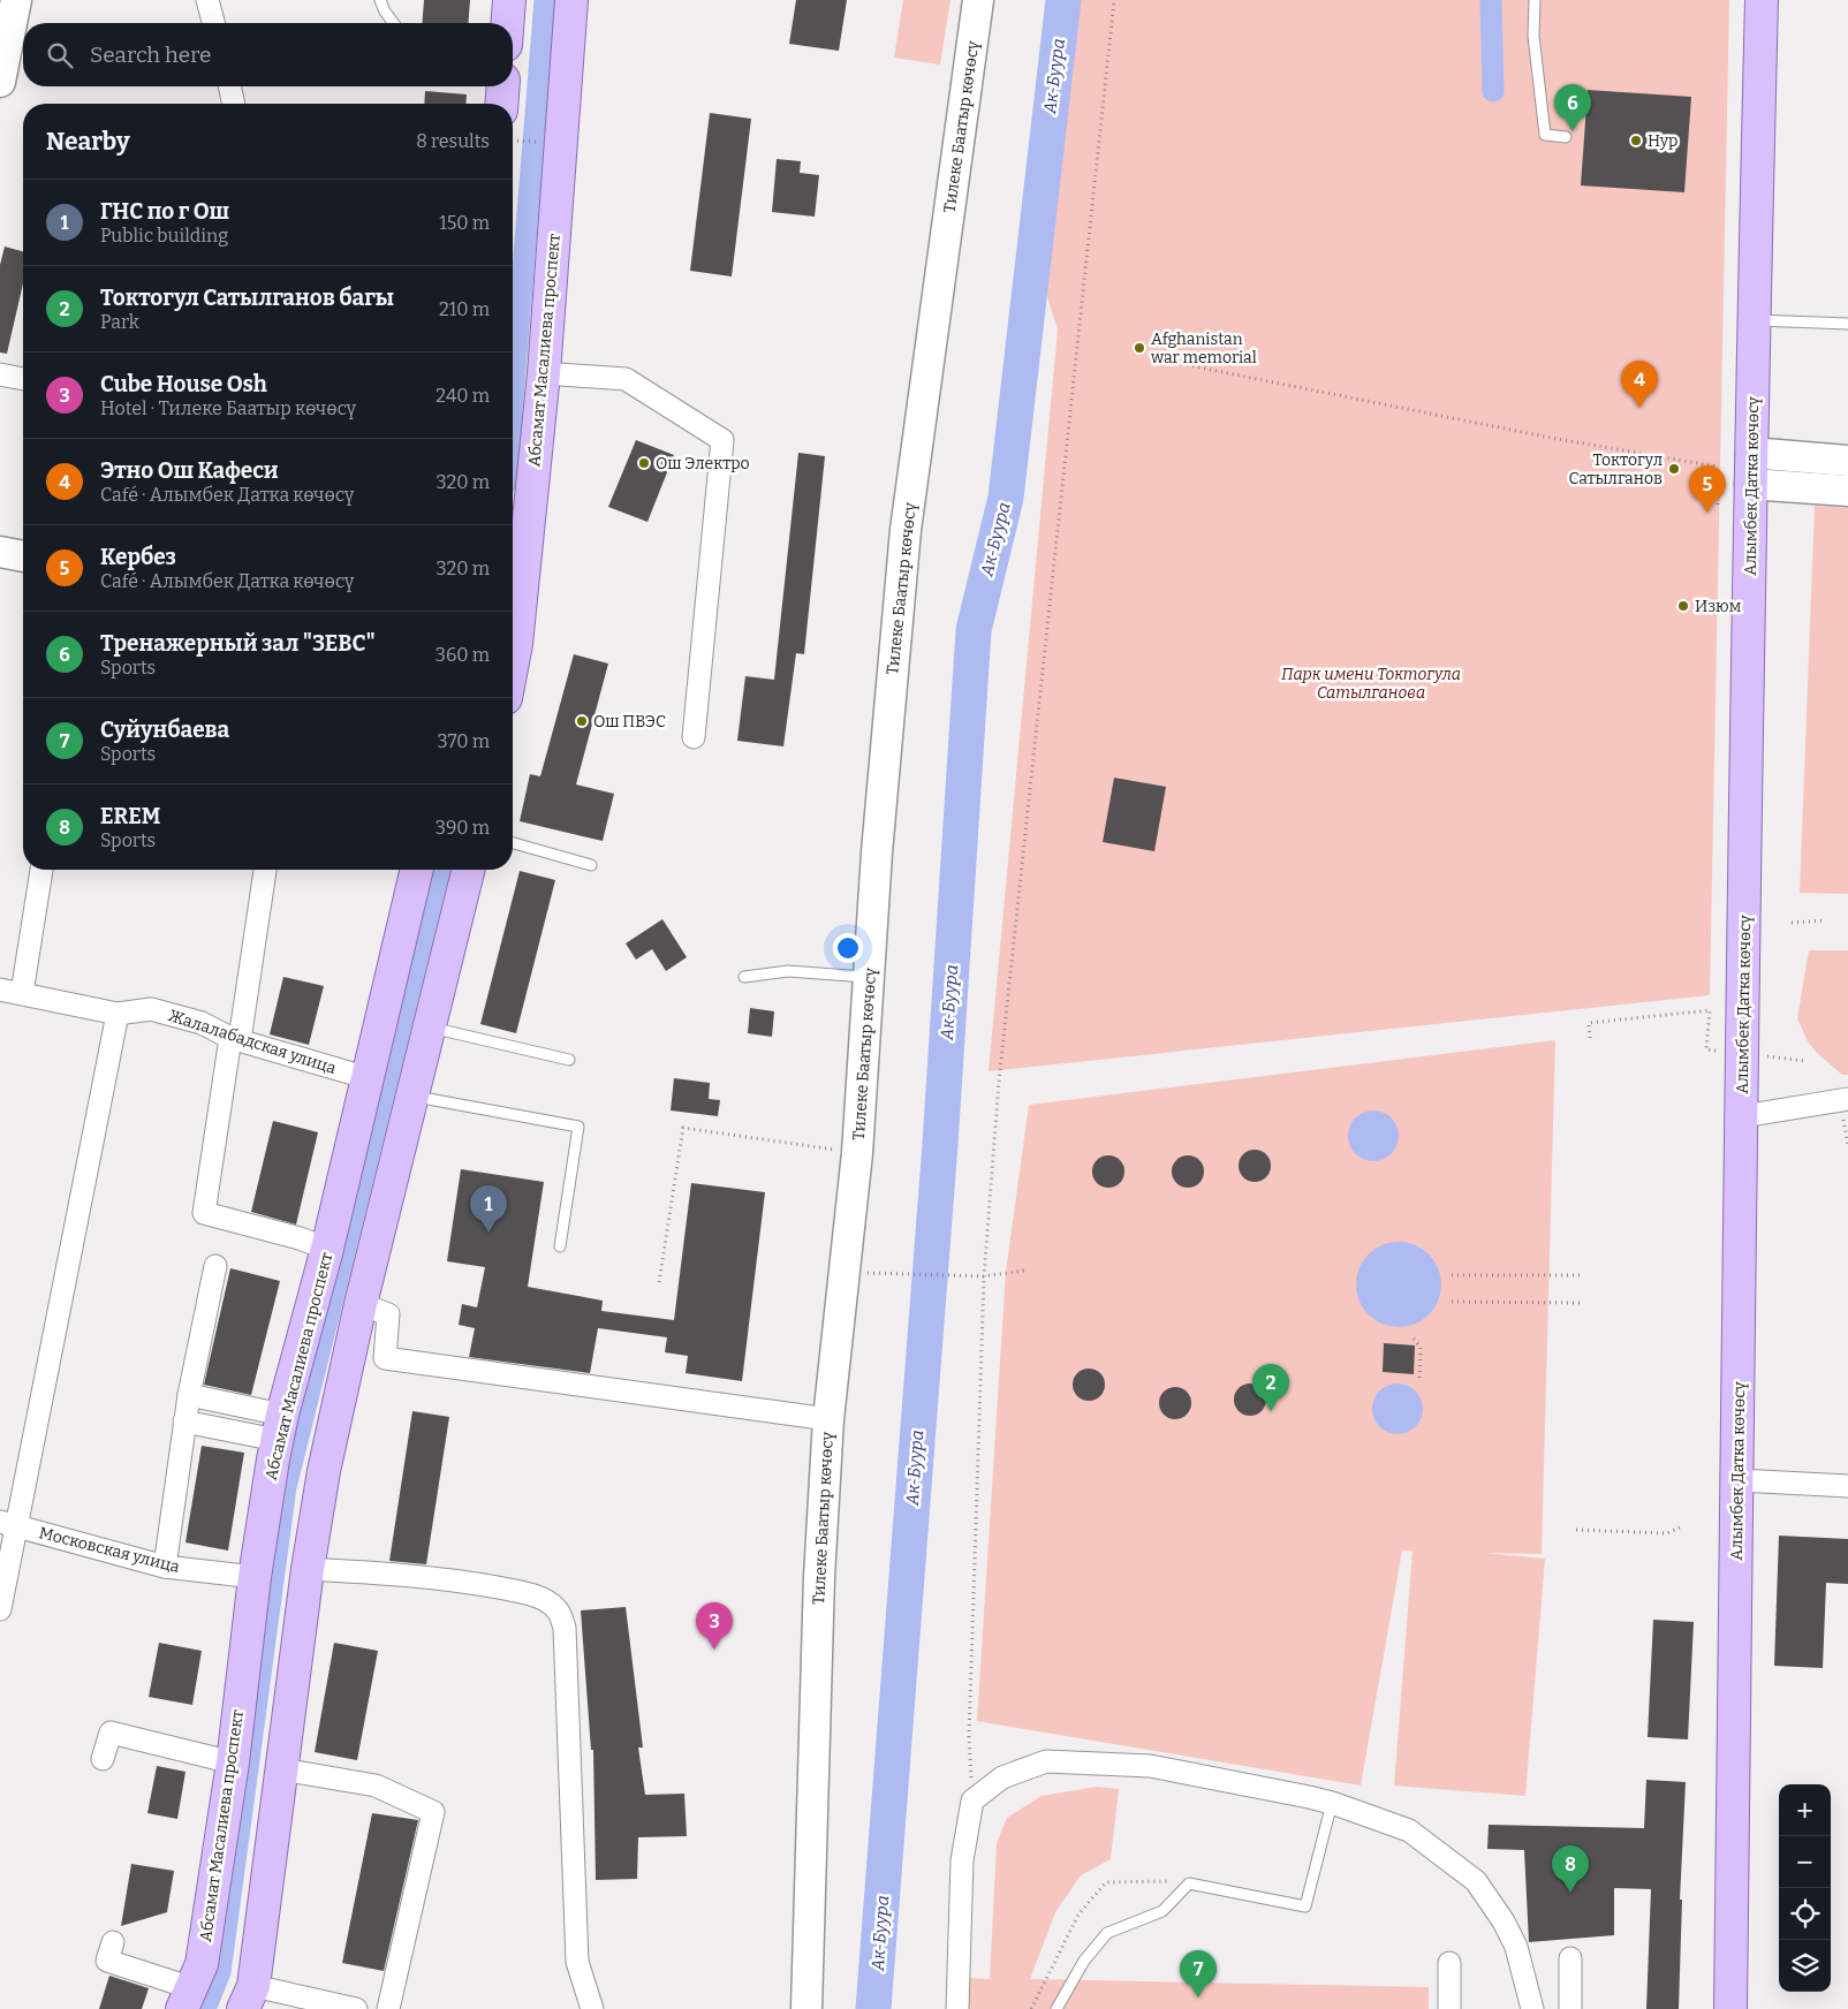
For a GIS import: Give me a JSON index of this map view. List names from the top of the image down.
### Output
{
  "streets": {
    "main road": ["Абсамат Масалиева проспект", "Алымбек Датка көчөсү"],
    "street": ["Тилеке Баатыр көчөсү", "Жалалабадская улица", "Московская улица"]
  },
  "crossings": [
    ["Абсамат Масалиева проспект", "Жалалабадская улица"],
    ["Абсамат Масалиева проспект", "Московская улица"]
  ],
  "water": ["Ак-Буура"],
  "parks": ["Парк имени Токтогула Сатылганова"],
  "places": [
    "Нур",
    "Afghanistan war memorial",
    "Ош Электро",
    "Токтогул Сатылганов",
    "Изюм",
    "Ош ПВЭС"
  ],
  "page": {
    "search": "Search here",
    "pins": [
      "6",
      "4",
      "5",
      "1",
      "2",
      "3",
      "8",
      "7"
    ],
    "heading": ["Nearby", "8 results"],
    "list": [
      {
        "mark": "1",
        "name": "ГНС по г Ош",
        "note": "Public building",
        "value": "150 m"
      },
      {
        "mark": "2",
        "name": "Токтогул Сатылганов багы",
        "note": "Park",
        "value": "210 m"
      },
      {
        "mark": "3",
        "name": "Cube House Osh",
        "note": "Hotel · Тилеке Баатыр көчөсү",
        "value": "240 m"
      },
      {
        "mark": "4",
        "name": "Этно Ош Кафеси",
        "note": "Café · Алымбек Датка көчөсү",
        "value": "320 m"
      },
      {
        "mark": "5",
        "name": "Кербез",
        "note": "Café · Алымбек Датка көчөсү",
        "value": "320 m"
      },
      {
        "mark": "6",
        "name": "Тренажерный зал \"ЗЕВС\"",
        "note": "Sports",
        "value": "360 m"
      },
      {
        "mark": "7",
        "name": "Суйунбаева",
        "note": "Sports",
        "value": "370 m"
      },
      {
        "mark": "8",
        "name": "EREM",
        "note": "Sports",
        "value": "390 m"
      }
    ],
    "map_buttons": ["+", "−"]
  }
}
